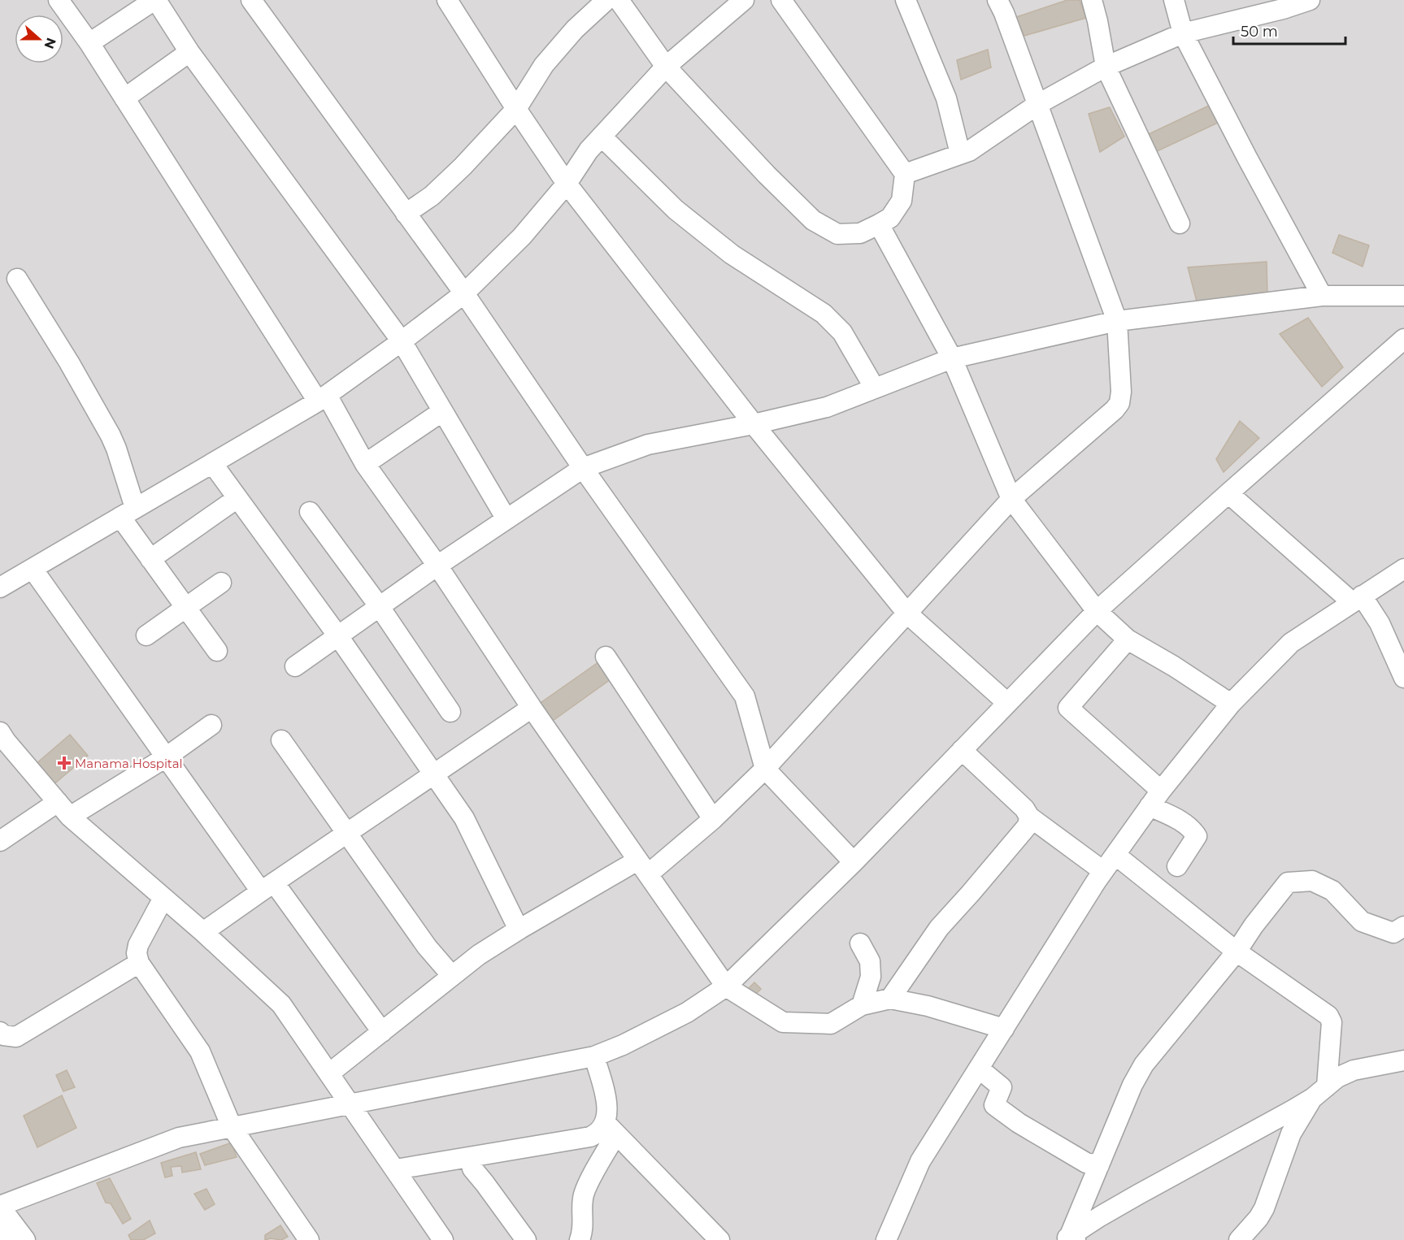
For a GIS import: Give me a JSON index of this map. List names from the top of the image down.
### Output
{
  "places": {
    "health": ["Manama Hospital"]
  },
  "scale_bar": "50 m",
  "north": "right"
}
